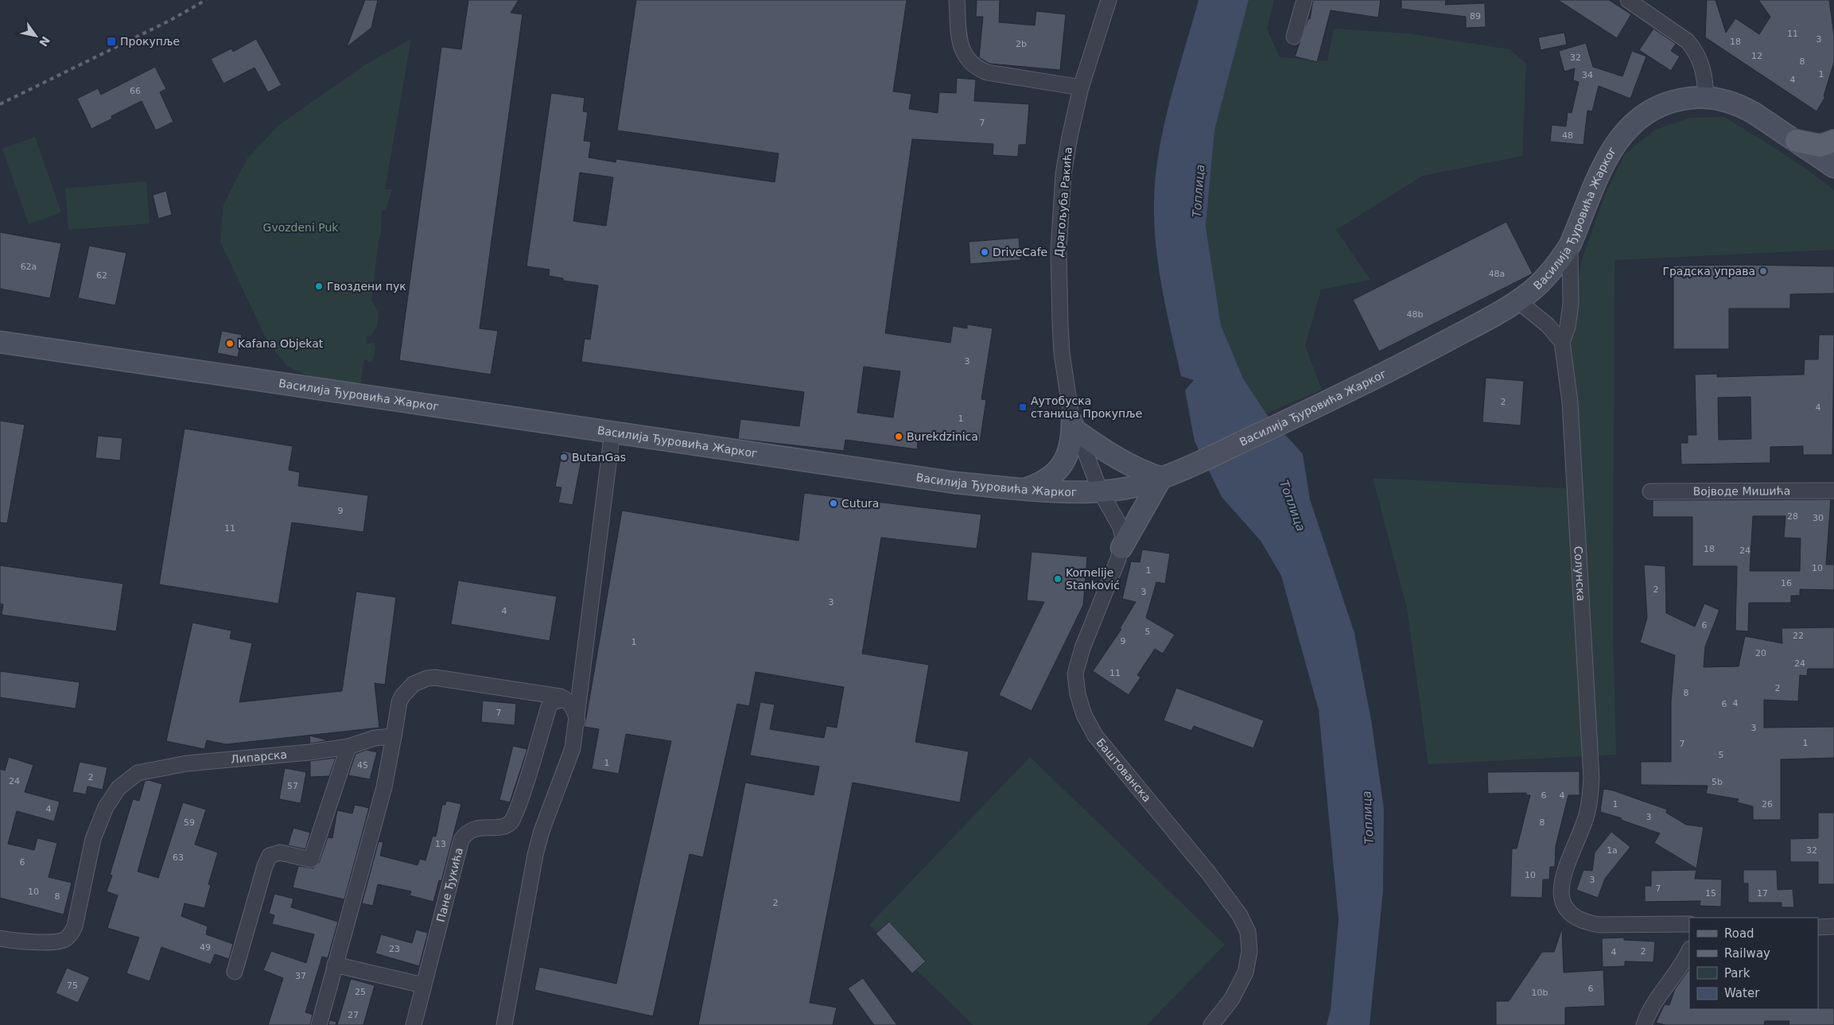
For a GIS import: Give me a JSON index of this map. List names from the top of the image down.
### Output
{
  "streets": {
    "main road": ["Василија Ђуровића Жарког"],
    "street": [
      "Драгољуба Ракића",
      "Војводе Мишића",
      "Солунска",
      "Липарска",
      "Баштованска",
      "Пане Ђукића"
    ]
  },
  "crossings": [
    ["Драгољуба Ракића", "Василија Ђуровића Жарког"],
    ["Драгољуба Ракића", "Баштованска"],
    ["Василија Ђуровића Жарког", "Солунска"],
    ["Василија Ђуровића Жарког", "Баштованска"]
  ],
  "water": ["Топлица"],
  "parks": ["Gvozdeni Puk"],
  "places": {
    "transit": ["Прокупље", "Аутобуска станица Прокупље"],
    "other": [
      "DriveCafe",
      "Градска управа",
      "Гвоздени пук",
      "Kafana Objekat",
      "Burekdzinica",
      "ButanGas",
      "Cutura",
      "Kornelije Stanković"
    ]
  },
  "house_numbers": [
    "89",
    "11",
    "3",
    "18",
    "2b",
    "12",
    "32",
    "8",
    "1",
    "34",
    "4",
    "66",
    "7",
    "48",
    "62a",
    "48a",
    "62",
    "48b",
    "3",
    "2",
    "4",
    "1",
    "9",
    "28",
    "30",
    "11",
    "18",
    "24",
    "10",
    "1",
    "16",
    "2",
    "3",
    "3",
    "4",
    "6",
    "5",
    "22",
    "9",
    "1",
    "20",
    "24",
    "11",
    "2",
    "8",
    "4",
    "6",
    "7",
    "3",
    "1",
    "7",
    "5",
    "1",
    "45",
    "2",
    "24",
    "5b",
    "57",
    "6",
    "4",
    "1",
    "26",
    "4",
    "3",
    "59",
    "8",
    "13",
    "1a",
    "32",
    "63",
    "6",
    "10",
    "3",
    "7",
    "10",
    "15",
    "17",
    "8",
    "2",
    "49",
    "23",
    "2",
    "4",
    "37",
    "75",
    "6",
    "25",
    "10b",
    "27"
  ],
  "legend": [
    "Road",
    "Railway",
    "Park",
    "Water"
  ],
  "north": "bottom right"
}
